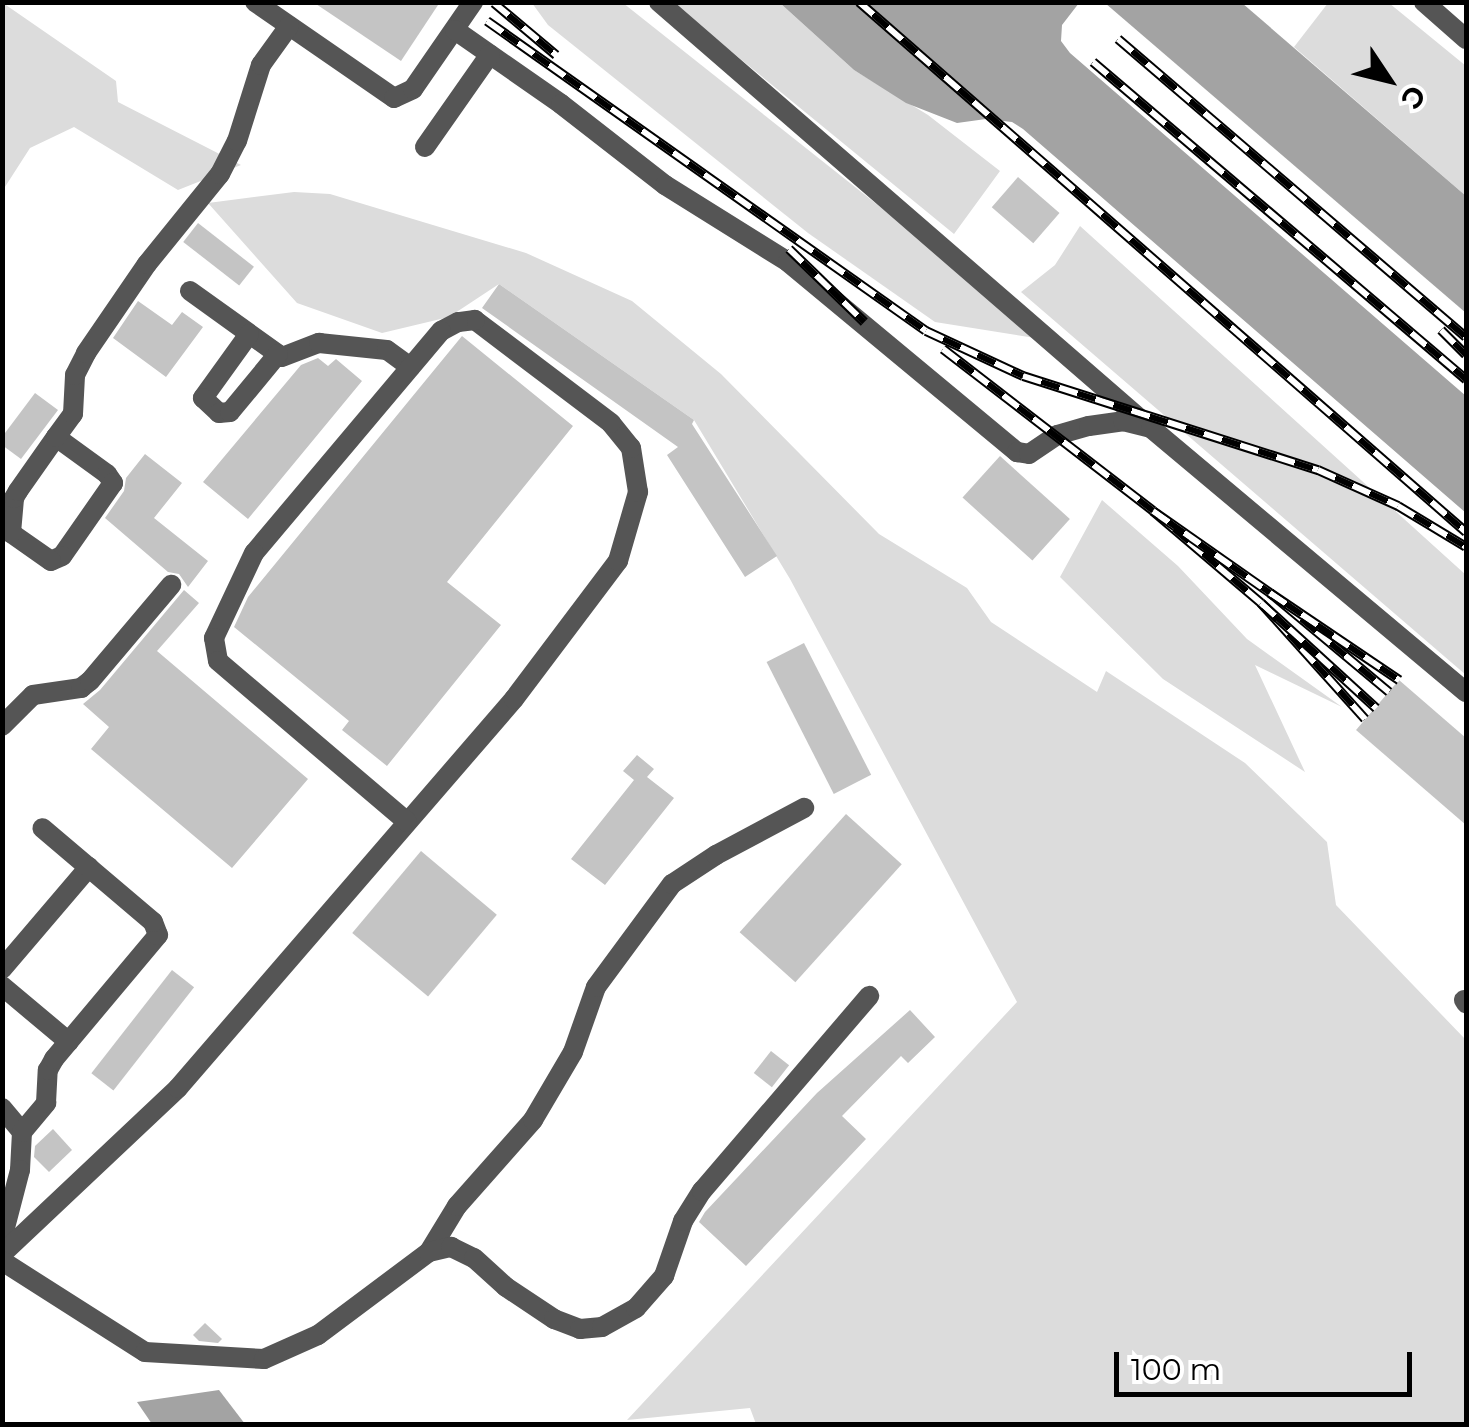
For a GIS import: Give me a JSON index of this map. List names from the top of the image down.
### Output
{
  "scale_bar": "100 m",
  "north": "bottom right"
}
